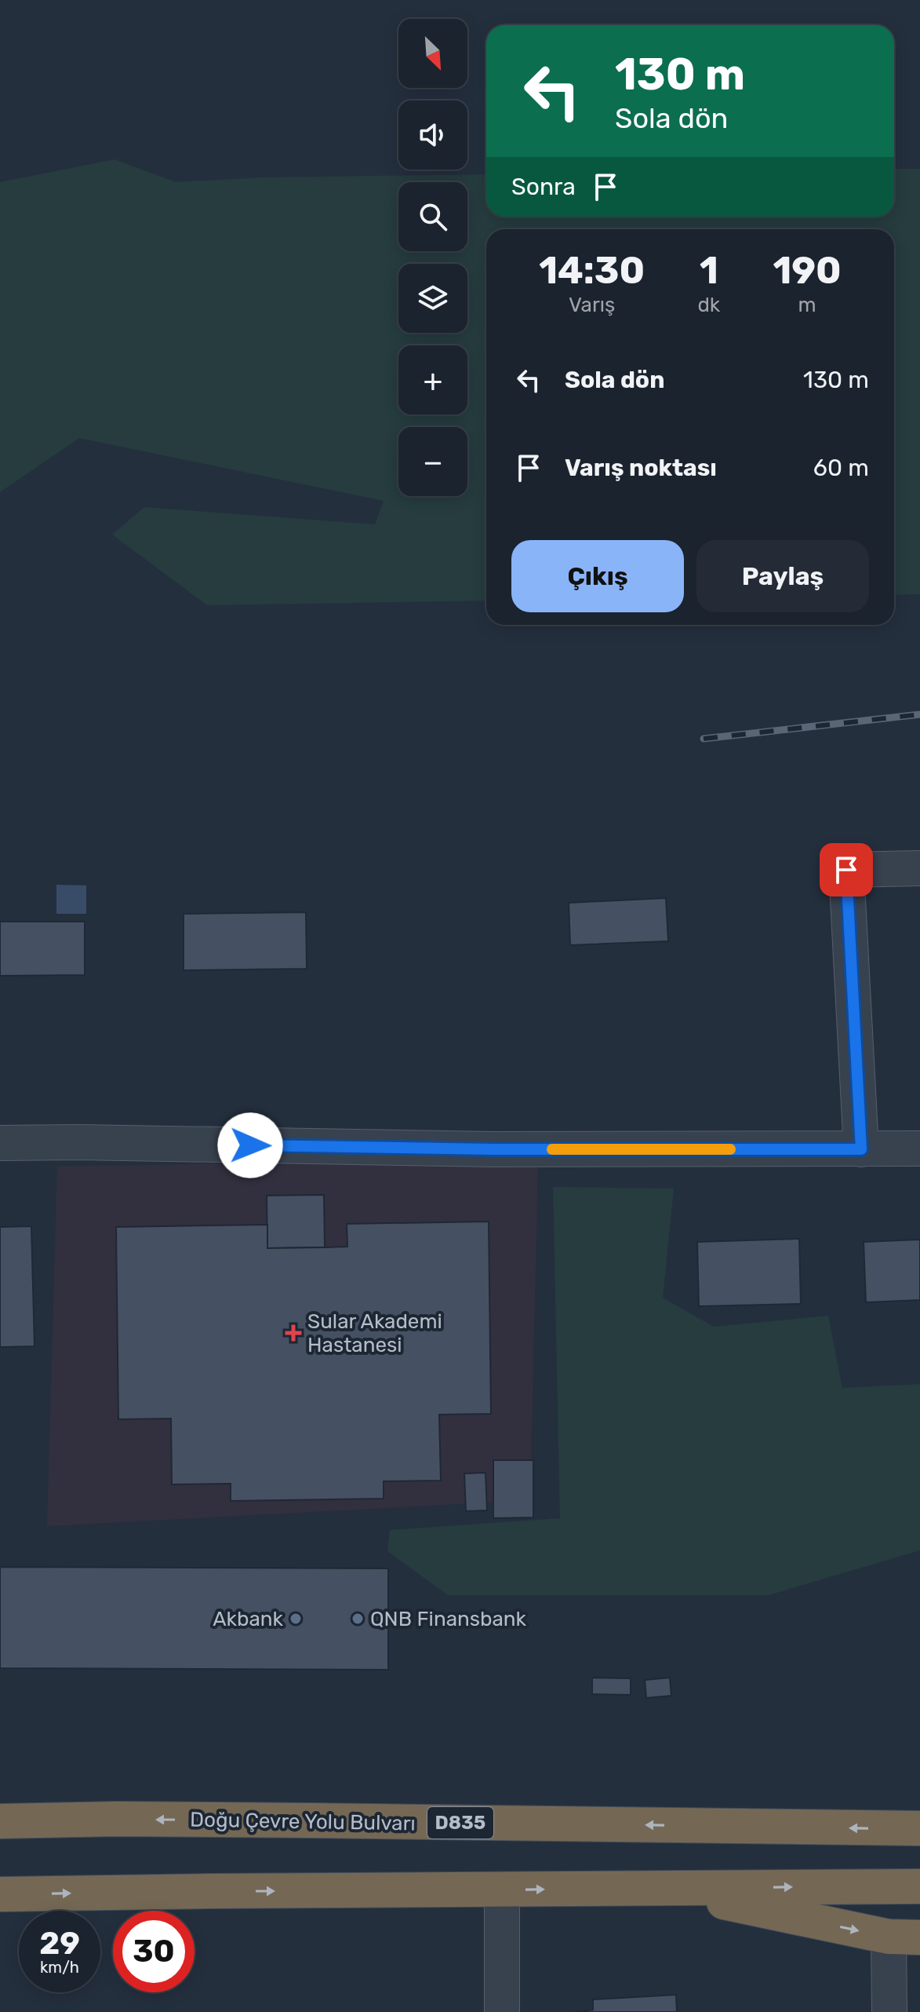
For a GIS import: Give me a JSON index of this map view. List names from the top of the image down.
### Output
{
  "streets": {
    "highway": ["Doğu Çevre Yolu Bulvarı", "D835"]
  },
  "places": {
    "health": ["Sular Akademi Hastanesi"],
    "other": ["Akbank", "QNB Finansbank"]
  },
  "north": "bottom right",
  "page": {
    "map_buttons": ["+", "−"],
    "turn": ["130 m", "Sola dön"],
    "then": "Sonra",
    "eta": [
      "14:30",
      "Varış",
      "1",
      "dk",
      "190",
      "m"
    ],
    "list": [
      {
        "name": "Sola dön",
        "value": "130 m"
      },
      {
        "name": "Varış noktası",
        "value": "60 m"
      }
    ],
    "buttons": ["Çıkış", "Paylaş"],
    "speed": "29 km/h",
    "limit": "30"
  }
}
